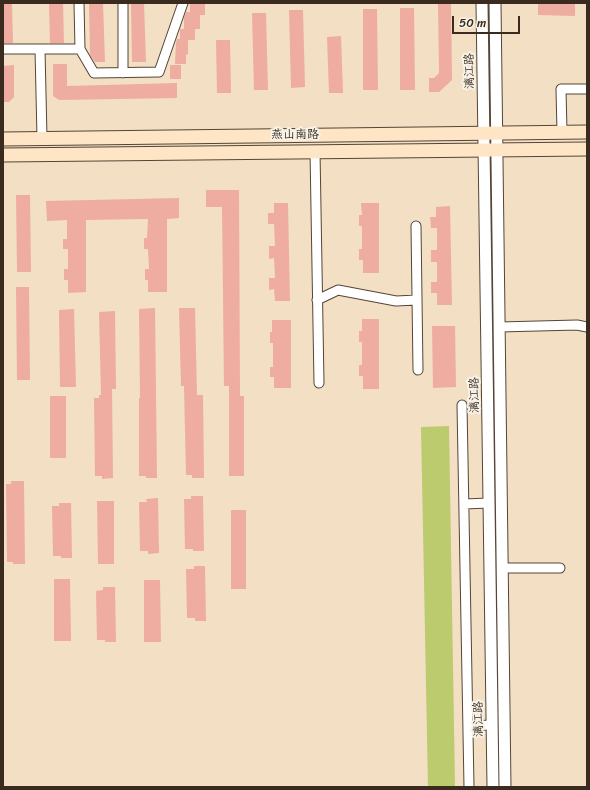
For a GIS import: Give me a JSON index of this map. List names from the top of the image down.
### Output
{
  "streets": {
    "main road": ["燕山南路"],
    "street": ["漓江路"]
  },
  "crossings": [
    ["漓江路", "燕山南路"]
  ],
  "scale_bar": "50 m"
}
